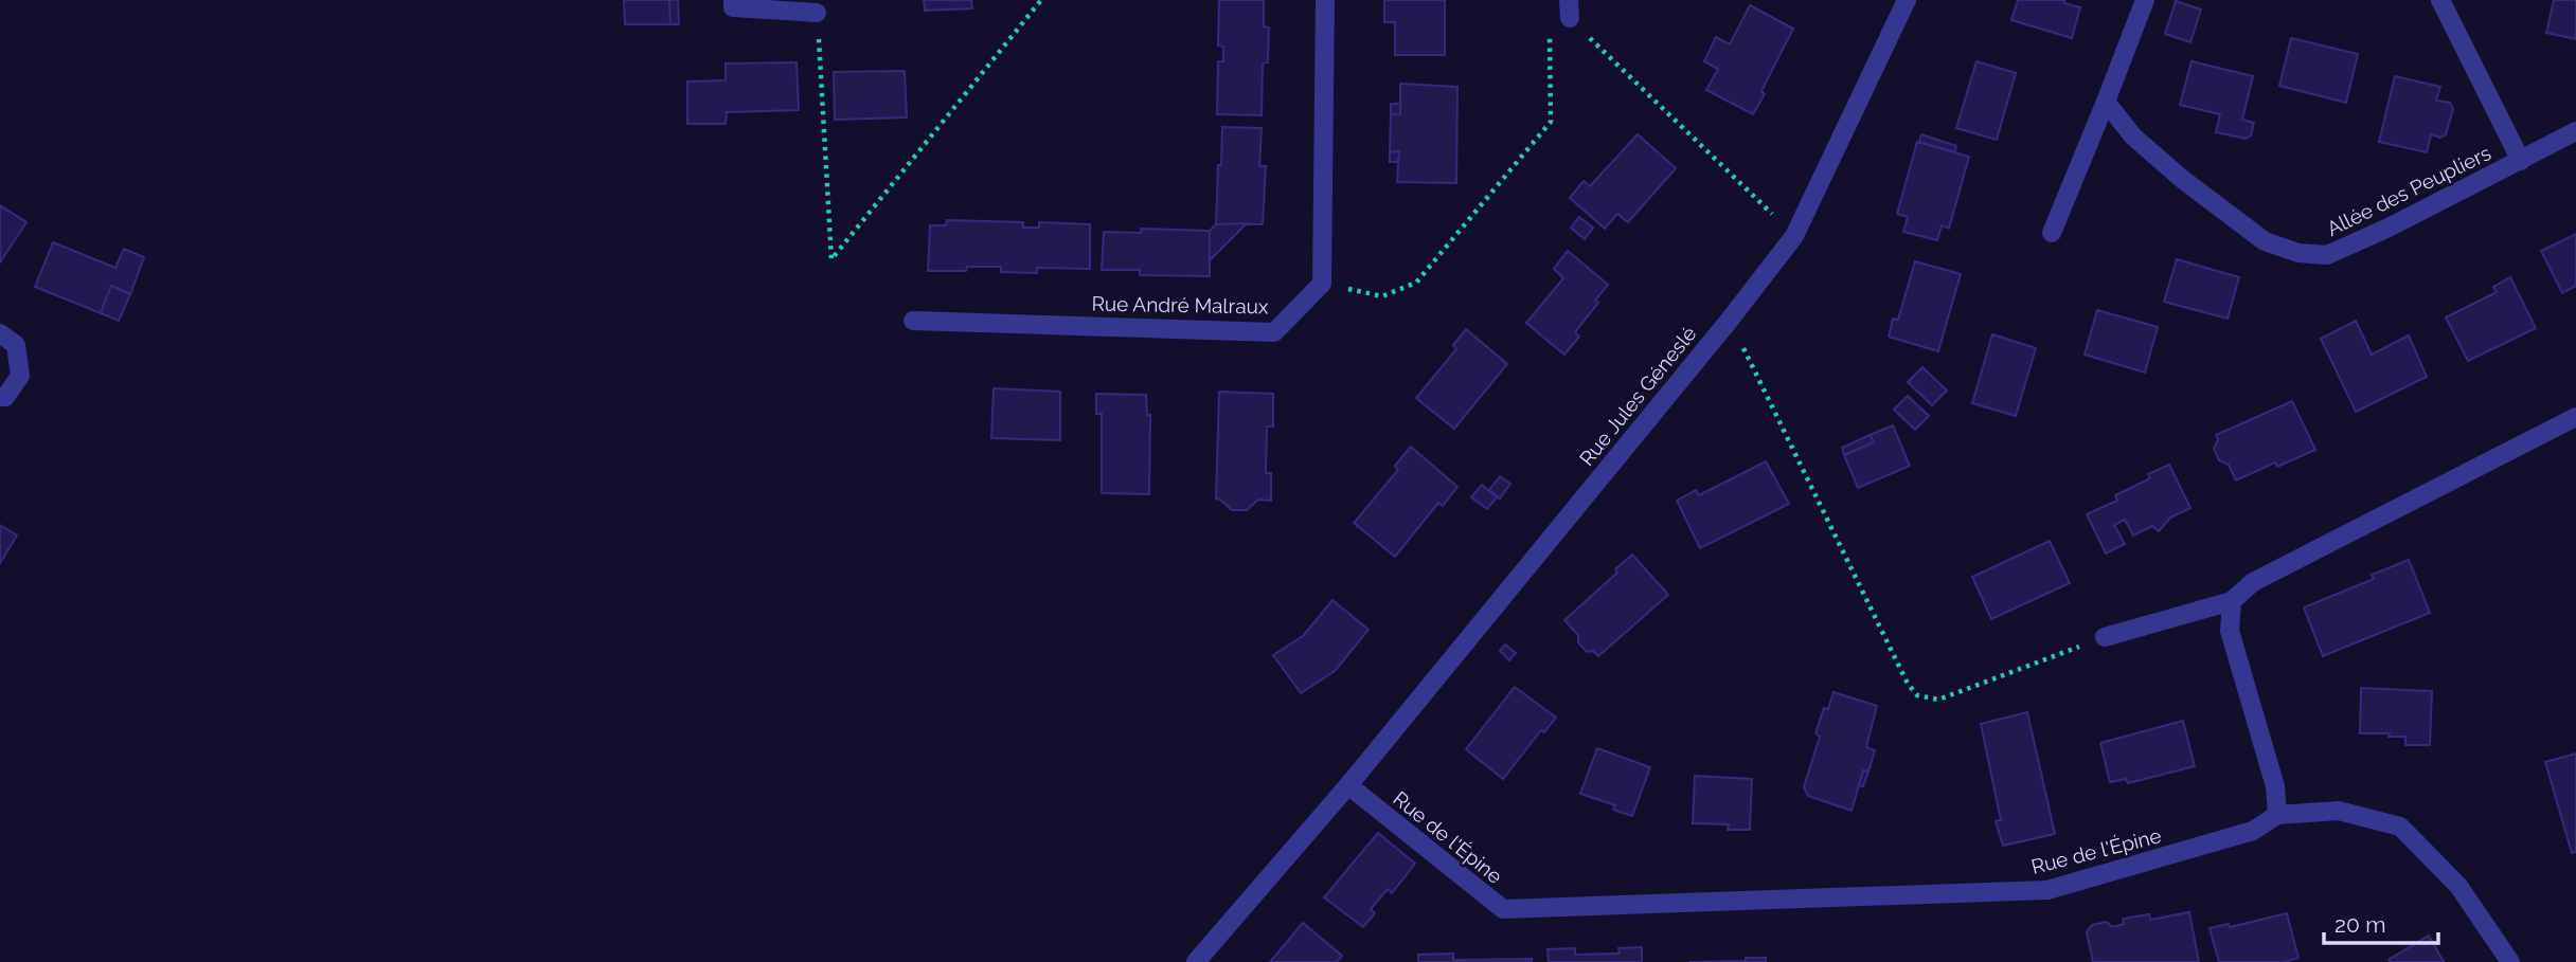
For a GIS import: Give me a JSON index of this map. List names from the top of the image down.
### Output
{
  "streets": {
    "street": [
      "Allée des Peupliers",
      "Rue André Malraux",
      "Rue Jules Géneslé",
      "Rue de l'Épine"
    ]
  },
  "crossings": [
    ["Rue Jules Géneslé", "Rue de l'Épine"]
  ],
  "scale_bar": "20 m"
}
